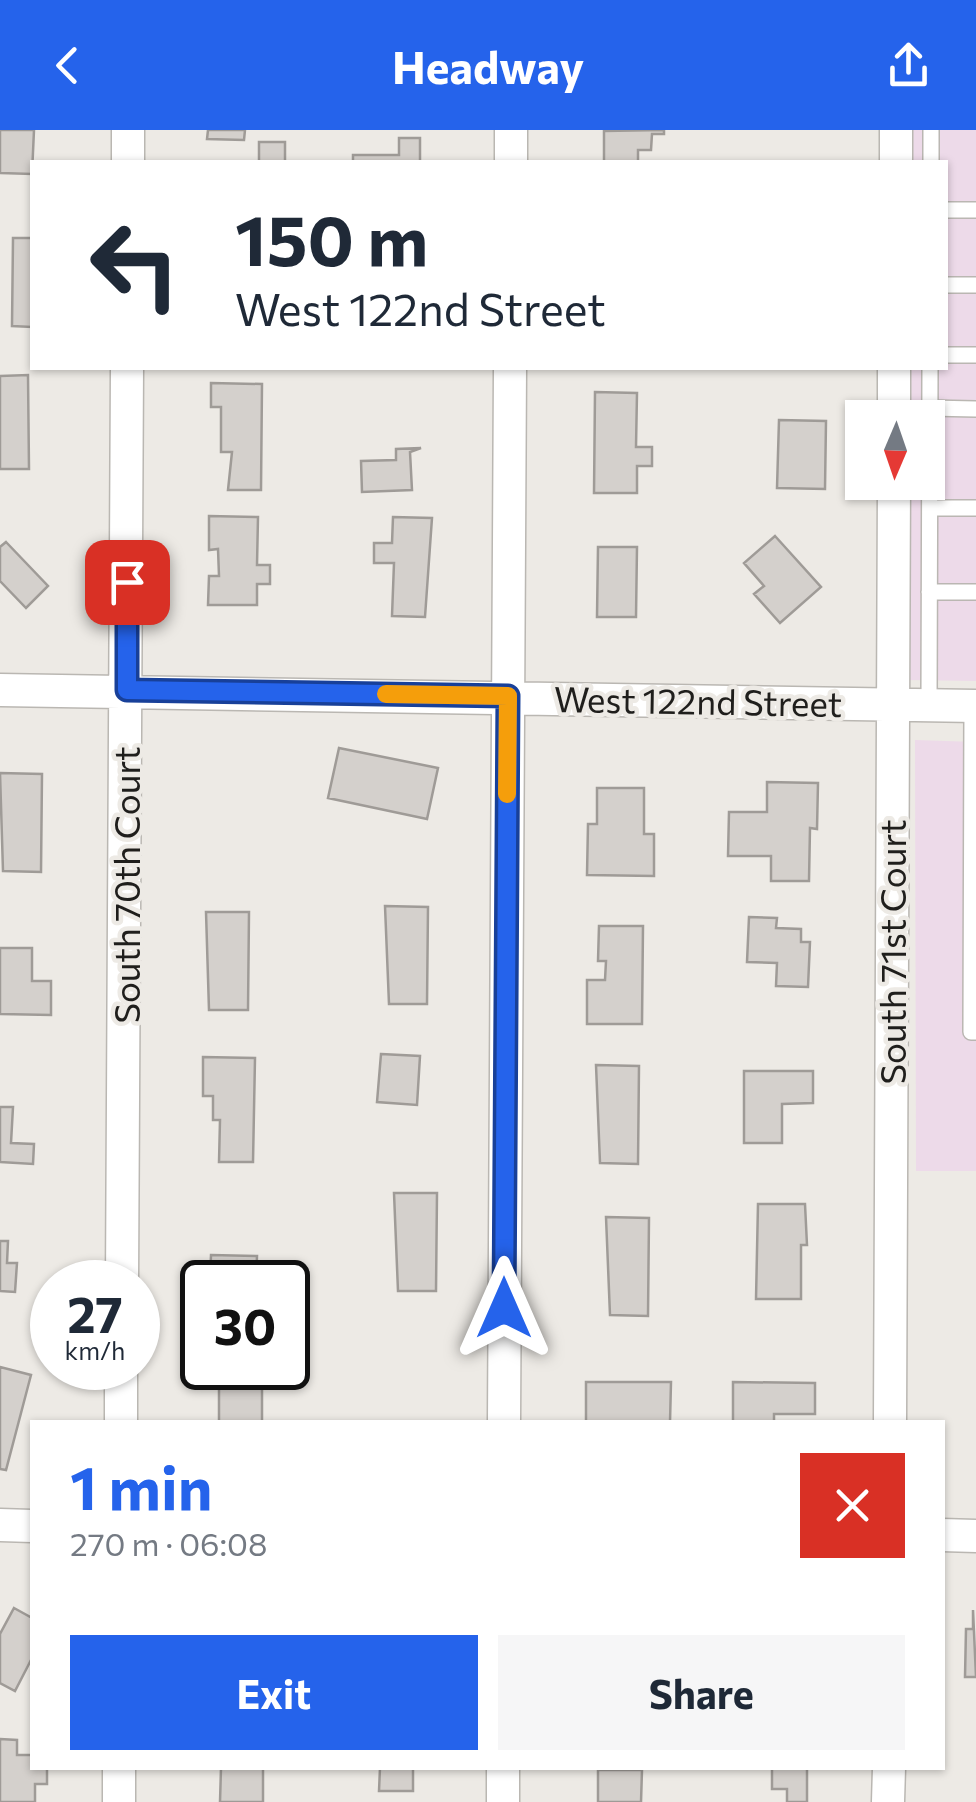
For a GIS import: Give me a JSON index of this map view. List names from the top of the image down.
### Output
{
  "streets": {
    "street": ["West 122nd Street", "South 70th Court", "South 71st Court"]
  },
  "crossings": [
    ["West 122nd Street", "South 70th Court"],
    ["West 122nd Street", "South 71st Court"]
  ],
  "north": "bottom",
  "page": {
    "header": "Headway",
    "turn": ["150 m", "West 122nd Street"],
    "speed": "27 km/h",
    "limit": "30",
    "heading": ["1 min", "270 m · 06:08"],
    "buttons": ["Exit", "Share"]
  }
}
